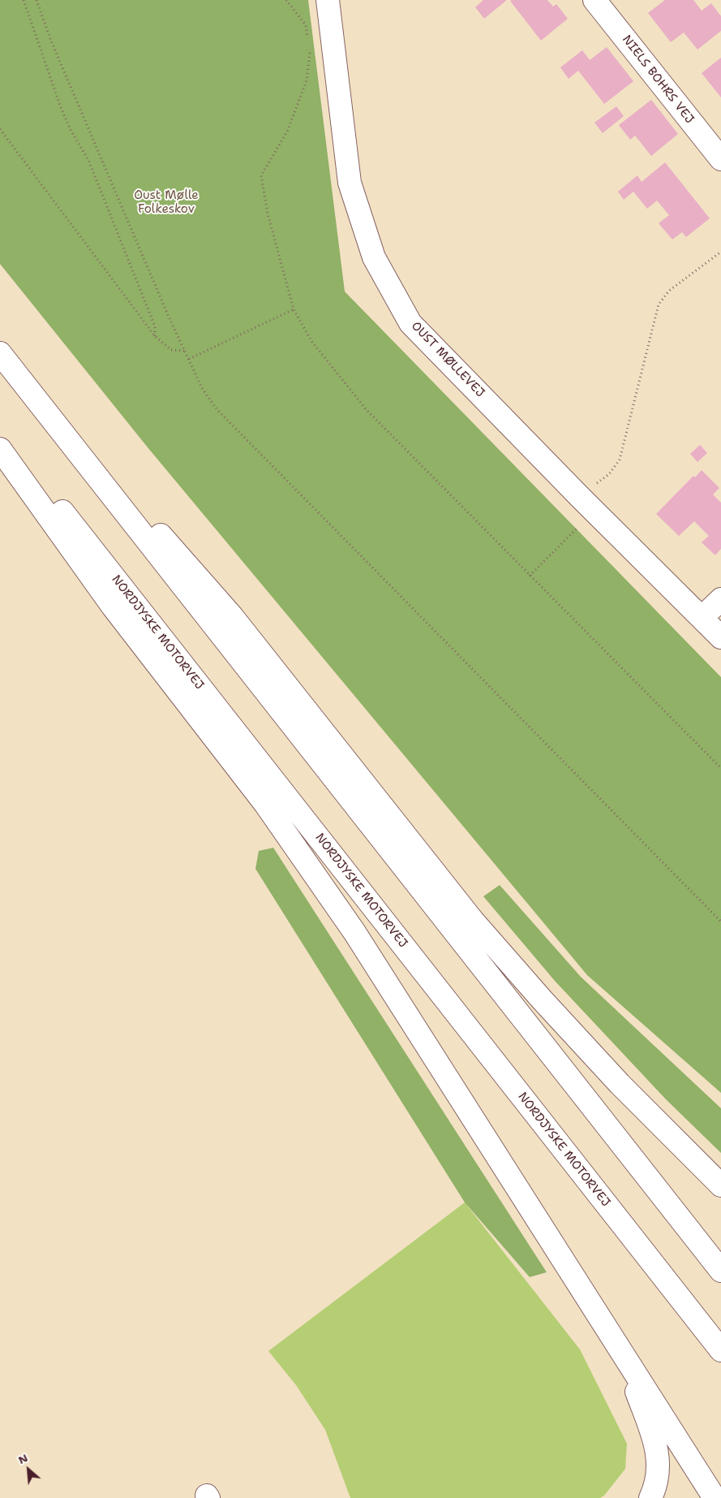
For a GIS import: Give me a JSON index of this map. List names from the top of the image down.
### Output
{
  "streets": {
    "main road": ["NIELS BOHRS VEJ", "OUST MØLLEVEJ", "NORDJYSKE MOTORVEJ"]
  },
  "parks": ["Oust Mølle Folkeskov"],
  "north": "top left"
}
